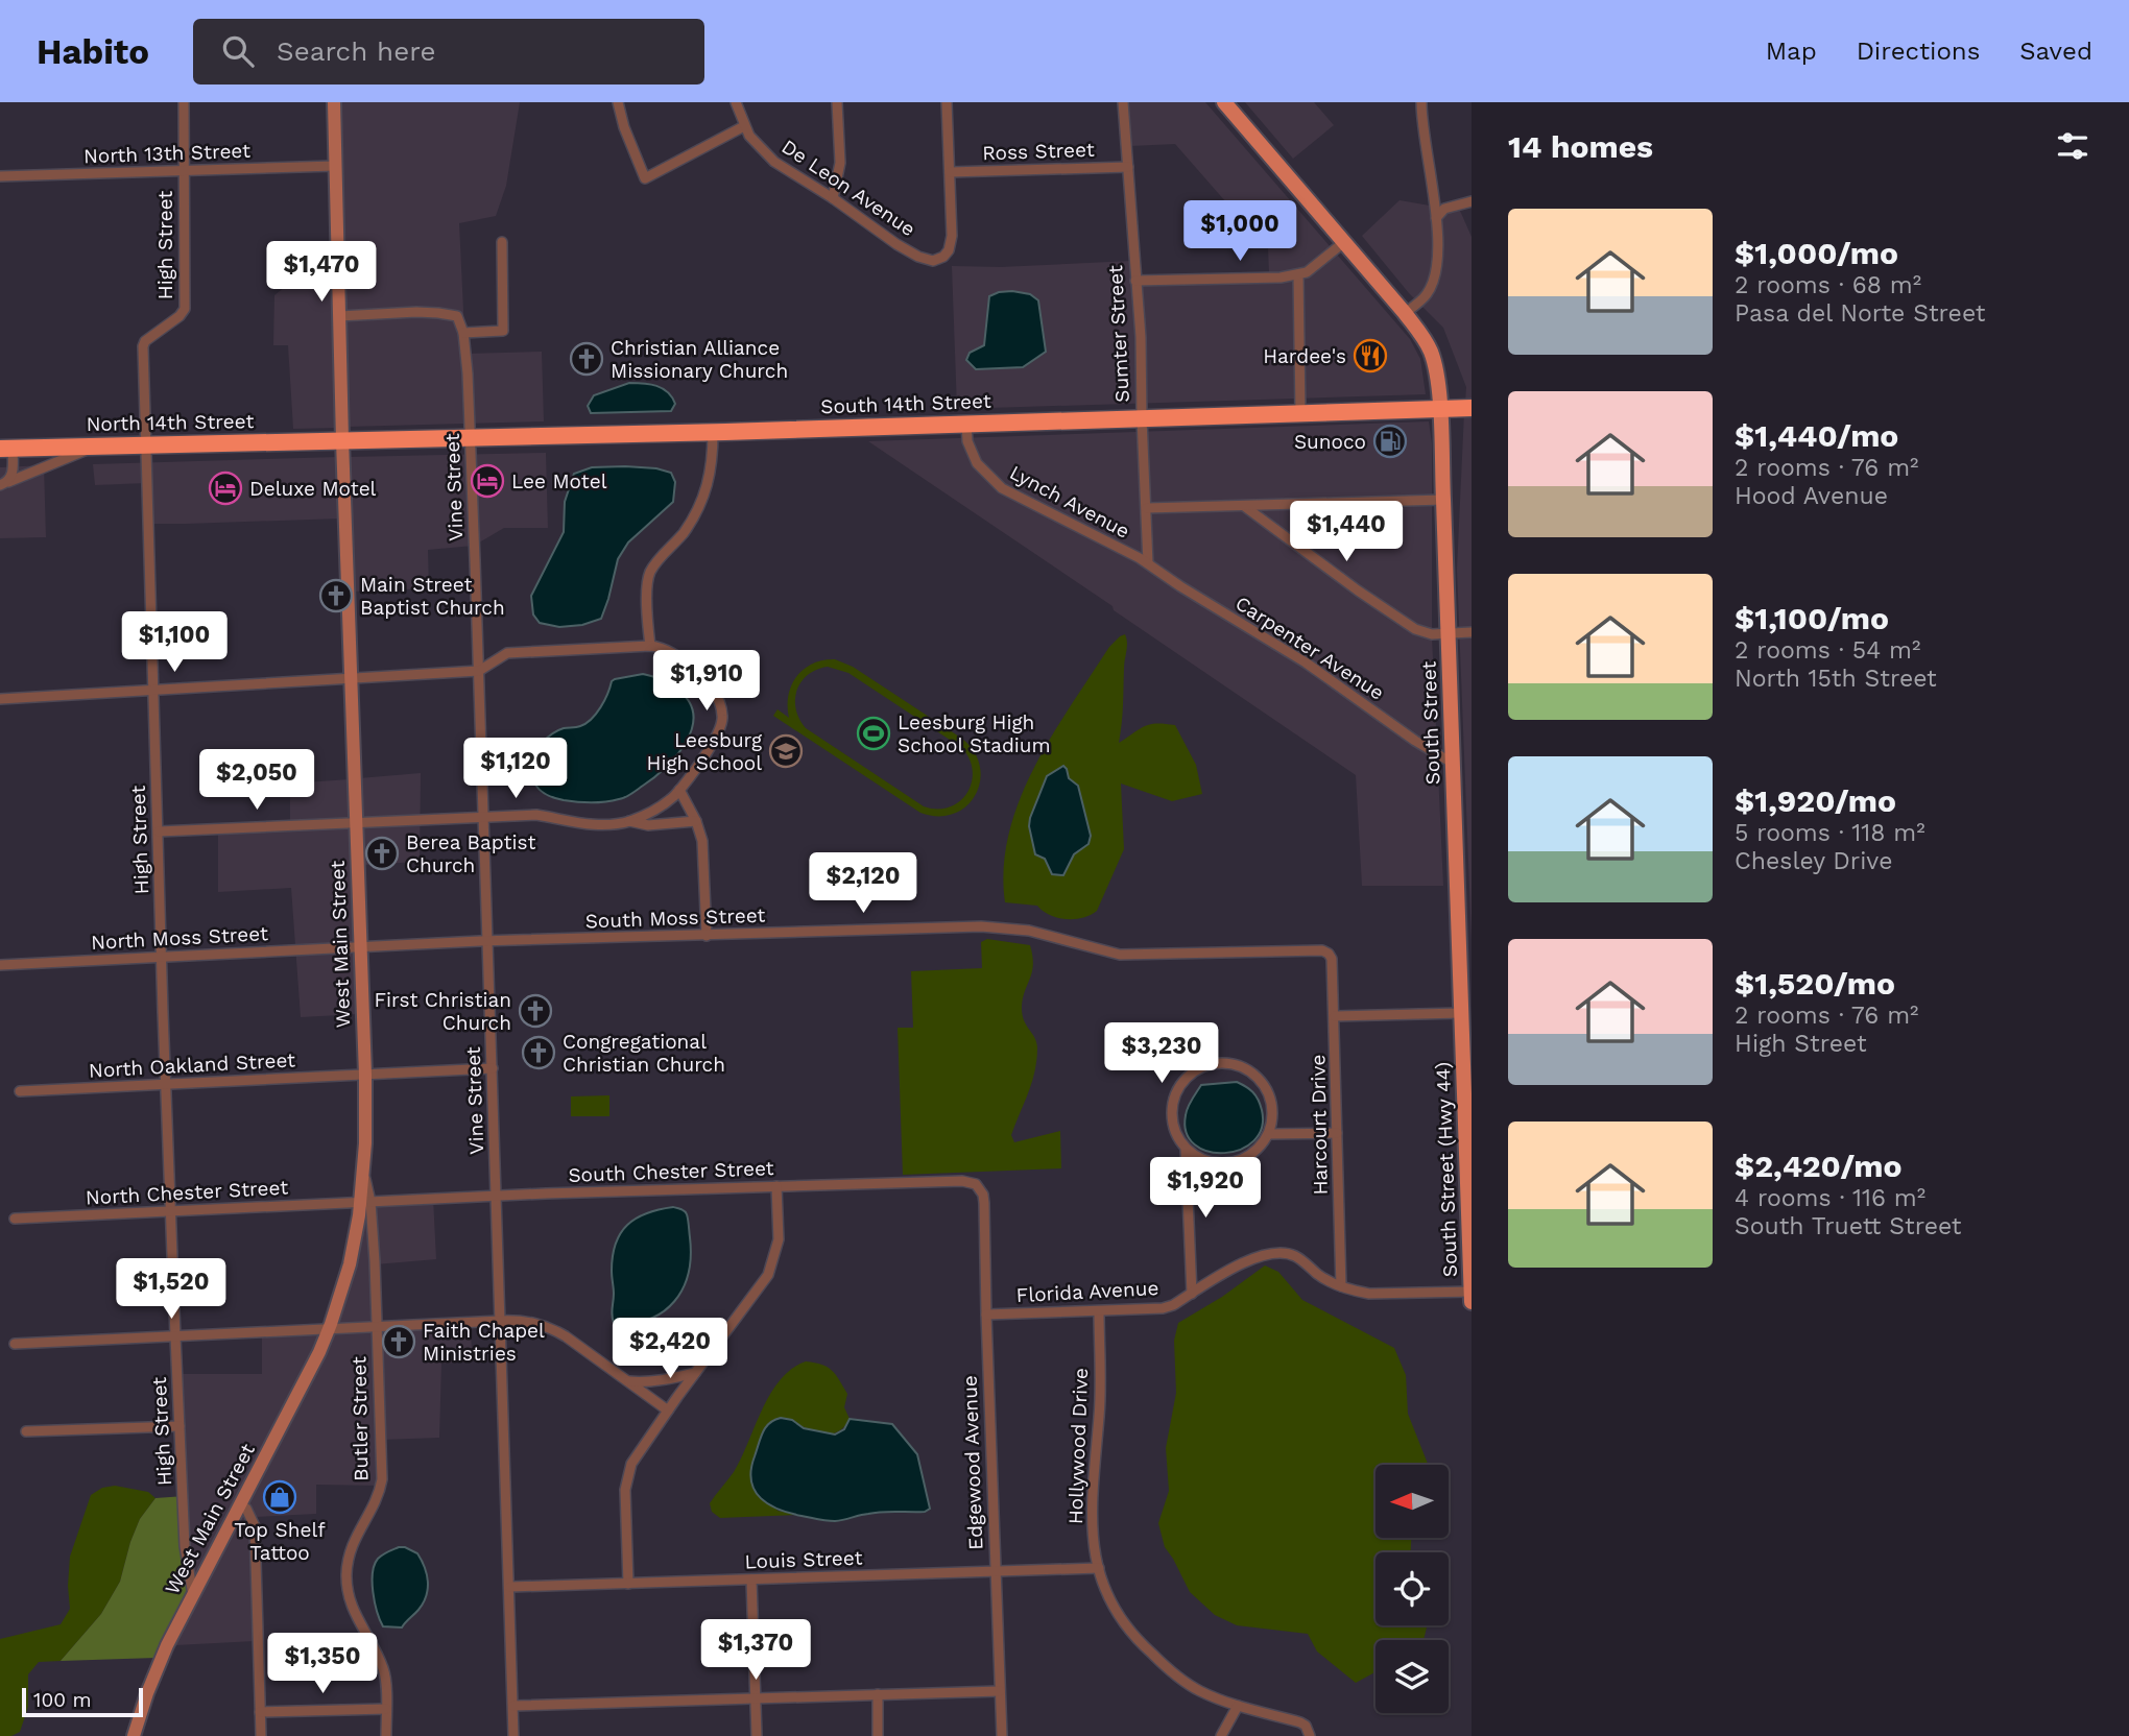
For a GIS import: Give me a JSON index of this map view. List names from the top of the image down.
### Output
{
  "streets": {
    "highway": ["South 14th Street", "North 14th Street"],
    "main road": ["South Street", "West Main Street", "South Street (Hwy 44)"],
    "street": [
      "Ross Street",
      "North 13th Street",
      "De Leon Avenue",
      "High Street",
      "Sumter Street",
      "Vine Street",
      "Lynch Avenue",
      "Carpenter Avenue",
      "South Moss Street",
      "North Moss Street",
      "North Oakland Street",
      "Harcourt Drive",
      "South Chester Street",
      "North Chester Street",
      "Florida Avenue",
      "Butler Street",
      "Hollywood Drive",
      "Edgewood Avenue",
      "Louis Street"
    ]
  },
  "crossings": [
    ["Ross Street", "De Leon Avenue"],
    ["Ross Street", "Sumter Street"],
    ["North 13th Street", "High Street"],
    ["North 13th Street", "West Main Street"],
    ["High Street", "North 14th Street"],
    ["High Street", "North Moss Street"],
    ["High Street", "West Main Street"],
    ["High Street", "North Oakland Street"],
    ["High Street", "North Chester Street"],
    ["Sumter Street", "South 14th Street"],
    ["Sumter Street", "Lynch Avenue"],
    ["Sumter Street", "Carpenter Avenue"],
    ["South 14th Street", "North 14th Street"],
    ["South 14th Street", "Vine Street"],
    ["South 14th Street", "Lynch Avenue"],
    ["South 14th Street", "South Street"],
    ["South 14th Street", "West Main Street"],
    ["North 14th Street", "West Main Street"],
    ["Vine Street", "South Moss Street"],
    ["Vine Street", "North Oakland Street"],
    ["Vine Street", "South Chester Street"],
    ["Vine Street", "Louis Street"],
    ["Lynch Avenue", "Carpenter Avenue"],
    ["Lynch Avenue", "South Street"],
    ["Carpenter Avenue", "South Street"],
    ["South Street", "South Street (Hwy 44)"],
    ["South Moss Street", "North Moss Street"],
    ["South Moss Street", "West Main Street"],
    ["South Moss Street", "Harcourt Drive"],
    ["North Moss Street", "West Main Street"],
    ["West Main Street", "North Oakland Street"],
    ["West Main Street", "South Chester Street"],
    ["West Main Street", "North Chester Street"],
    ["West Main Street", "Butler Street"],
    ["Harcourt Drive", "Florida Avenue"],
    ["South Street (Hwy 44)", "Florida Avenue"],
    ["South Chester Street", "North Chester Street"],
    ["South Chester Street", "Butler Street"],
    ["South Chester Street", "Edgewood Avenue"],
    ["North Chester Street", "Butler Street"],
    ["Florida Avenue", "Hollywood Drive"],
    ["Florida Avenue", "Edgewood Avenue"],
    ["Hollywood Drive", "Louis Street"],
    ["Edgewood Avenue", "Louis Street"]
  ],
  "places": {
    "restaurant": ["Hardee's"],
    "church": [
      "Christian Alliance Missionary Church",
      "Main Street Baptist Church",
      "Berea Baptist Church",
      "First Christian Church",
      "Congregational Christian Church",
      "Faith Chapel Ministries"
    ],
    "fuel station": ["Sunoco"],
    "hotel": ["Lee Motel", "Deluxe Motel"],
    "sports": ["Leesburg High School Stadium"],
    "school or university": ["Leesburg High School"],
    "shop": ["Top Shelf Tattoo"]
  },
  "scale_bar": "100 m",
  "north": "left",
  "page": {
    "header": "Habito",
    "search": "Search here",
    "nav": ["Map", "Directions", "Saved"],
    "heading": "14 homes",
    "list": [
      {
        "name": "$1,000/mo",
        "note": "2 rooms · 68 m² · Pasa del Norte Street"
      },
      {
        "name": "$1,440/mo",
        "note": "2 rooms · 76 m² · Hood Avenue"
      },
      {
        "name": "$1,100/mo",
        "note": "2 rooms · 54 m² · North 15th Street"
      },
      {
        "name": "$1,920/mo",
        "note": "5 rooms · 118 m² · Chesley Drive"
      },
      {
        "name": "$1,520/mo",
        "note": "2 rooms · 76 m² · High Street"
      },
      {
        "name": "$2,420/mo",
        "note": "4 rooms · 116 m² · South Truett Street"
      }
    ],
    "price": [
      "$1,000",
      "$1,470",
      "$1,440",
      "$1,100",
      "$1,910",
      "$1,120",
      "$2,050",
      "$2,120",
      "$3,230",
      "$1,920",
      "$1,520",
      "$2,420",
      "$1,370",
      "$1,350"
    ],
    "scale": "100 m"
  }
}
